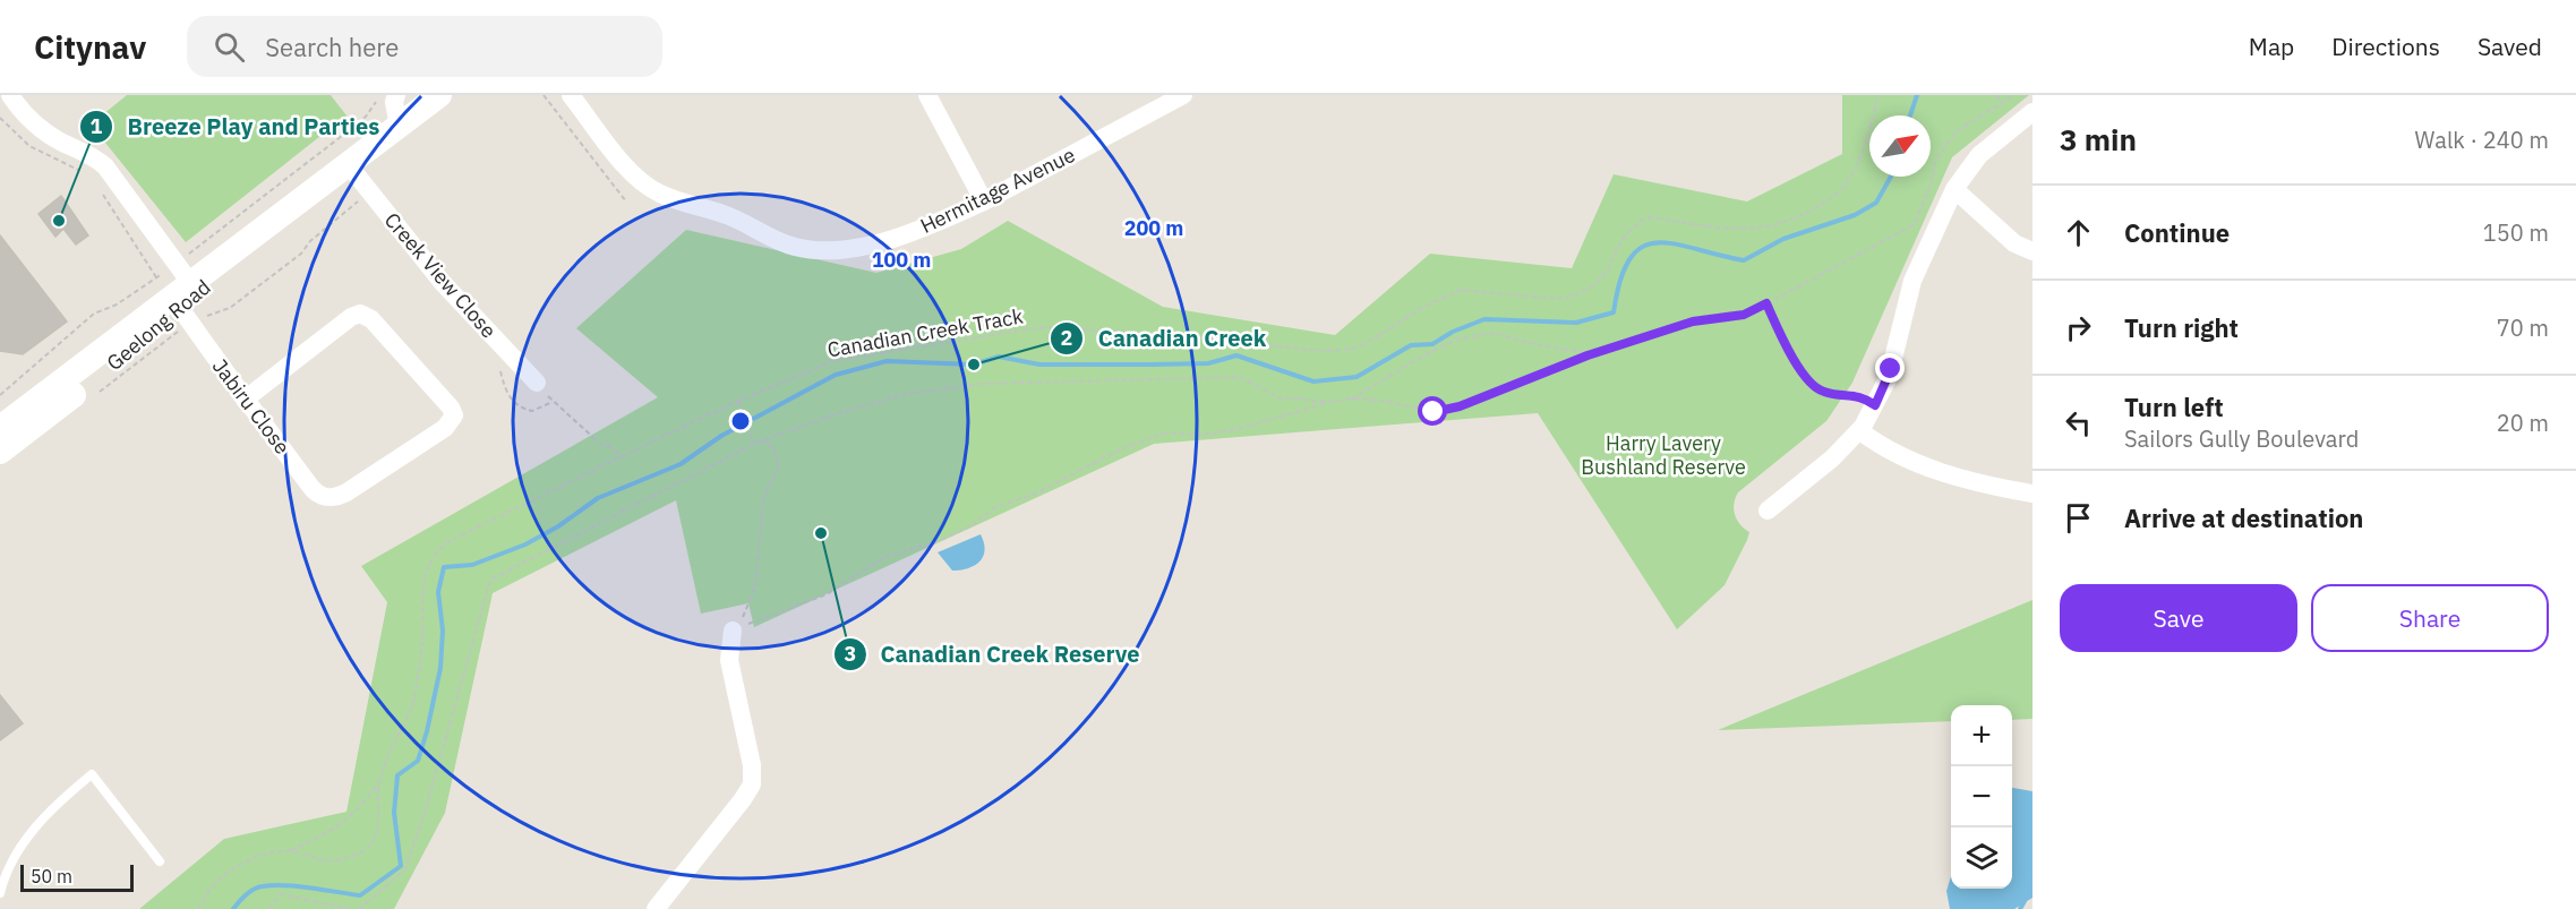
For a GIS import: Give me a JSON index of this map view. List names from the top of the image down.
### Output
{
  "streets": {
    "main road": ["Geelong Road"],
    "street": ["Hermitage Avenue", "Creek View Close", "Jabiru Close"],
    "path": ["Canadian Creek Track"]
  },
  "crossings": [
    ["Creek View Close", "Geelong Road"],
    ["Geelong Road", "Jabiru Close"]
  ],
  "parks": ["Harry Lavery Bushland Reserve"],
  "places": ["Breeze Play and Parties", "Canadian Creek", "Canadian Creek Reserve"],
  "scale_bar": "50 m",
  "north": "top right",
  "page": {
    "header": "Citynav",
    "search": "Search here",
    "nav": ["Map", "Directions", "Saved"],
    "heading": ["3 min", "Walk · 240 m"],
    "list": [
      ["Continue", "150 m"],
      ["Turn right", "70 m"],
      ["Turn left", "Sailors Gully Boulevard", "20 m"],
      "Arrive at destination"
    ],
    "buttons": ["Save", "Share"],
    "map_buttons": ["+", "−"],
    "scale": "50 m"
  },
  "rings": ["200 m", "100 m"]
}
